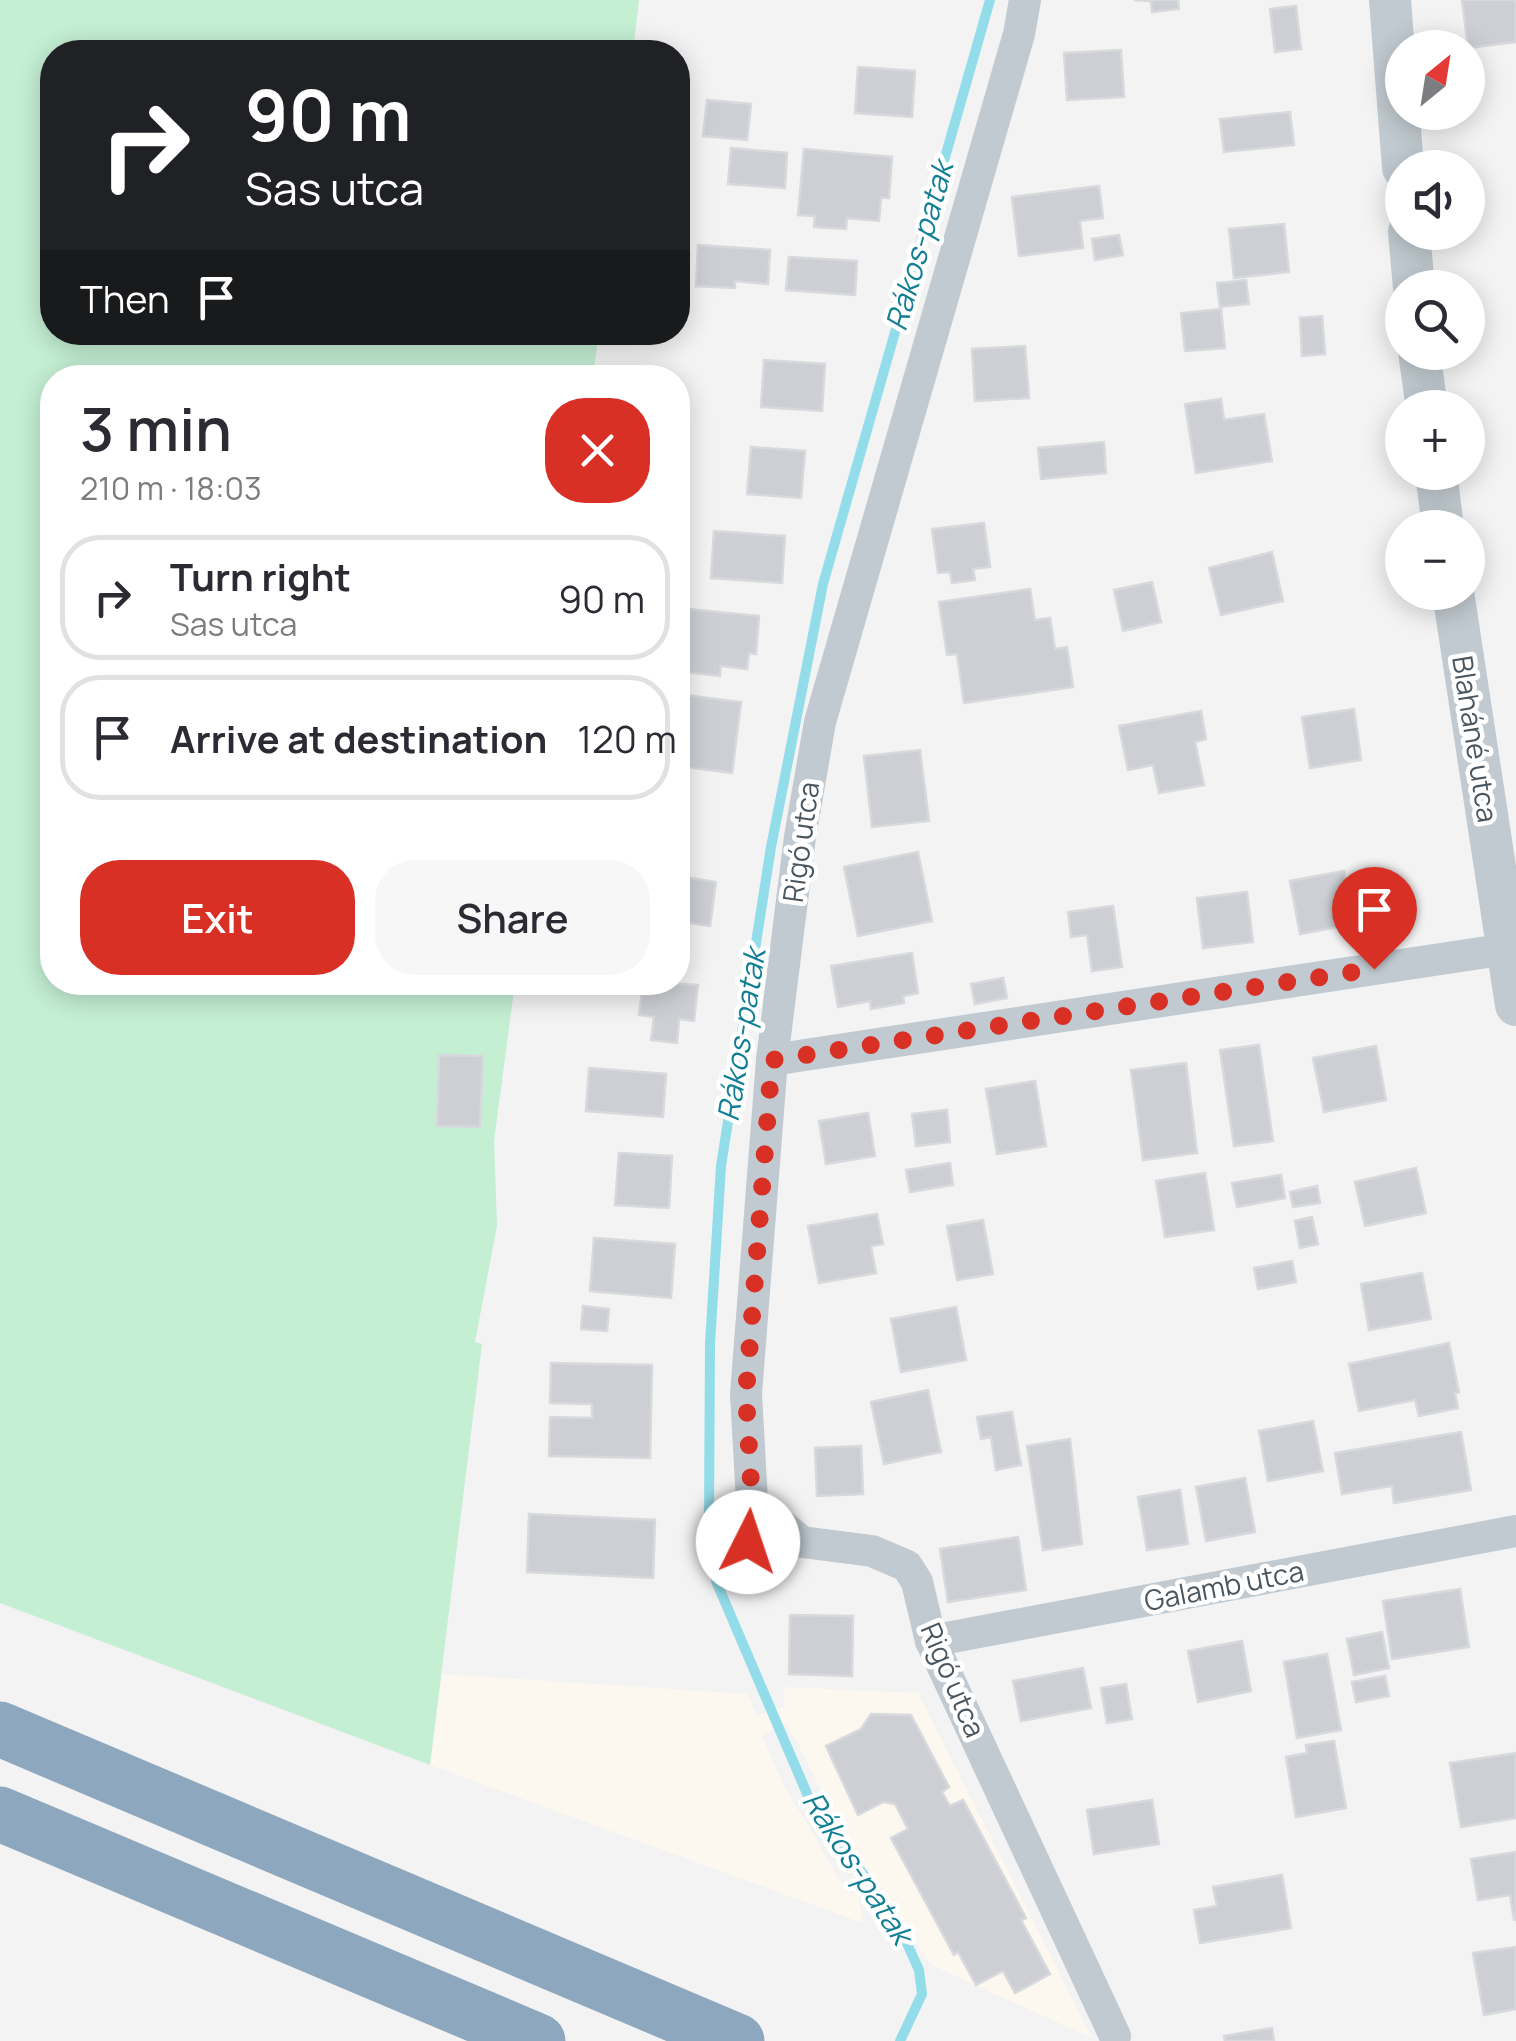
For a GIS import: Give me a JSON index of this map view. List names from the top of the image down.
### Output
{
  "streets": {
    "street": ["Blaháné utca", "Rigó utca", "Galamb utca"]
  },
  "crossings": [
    ["Rigó utca", "Galamb utca"]
  ],
  "water": ["Rákos-patak"],
  "north": "top right",
  "page": {
    "map_buttons": ["+", "−"],
    "turn": ["90 m", "Sas utca"],
    "then": "Then",
    "heading": ["3 min", "210 m · 18:03"],
    "list": [
      {
        "name": "Turn right",
        "note": "Sas utca",
        "value": "90 m"
      },
      {
        "name": "Arrive at destination",
        "value": "120 m"
      }
    ],
    "buttons": ["Exit", "Share"]
  }
}
